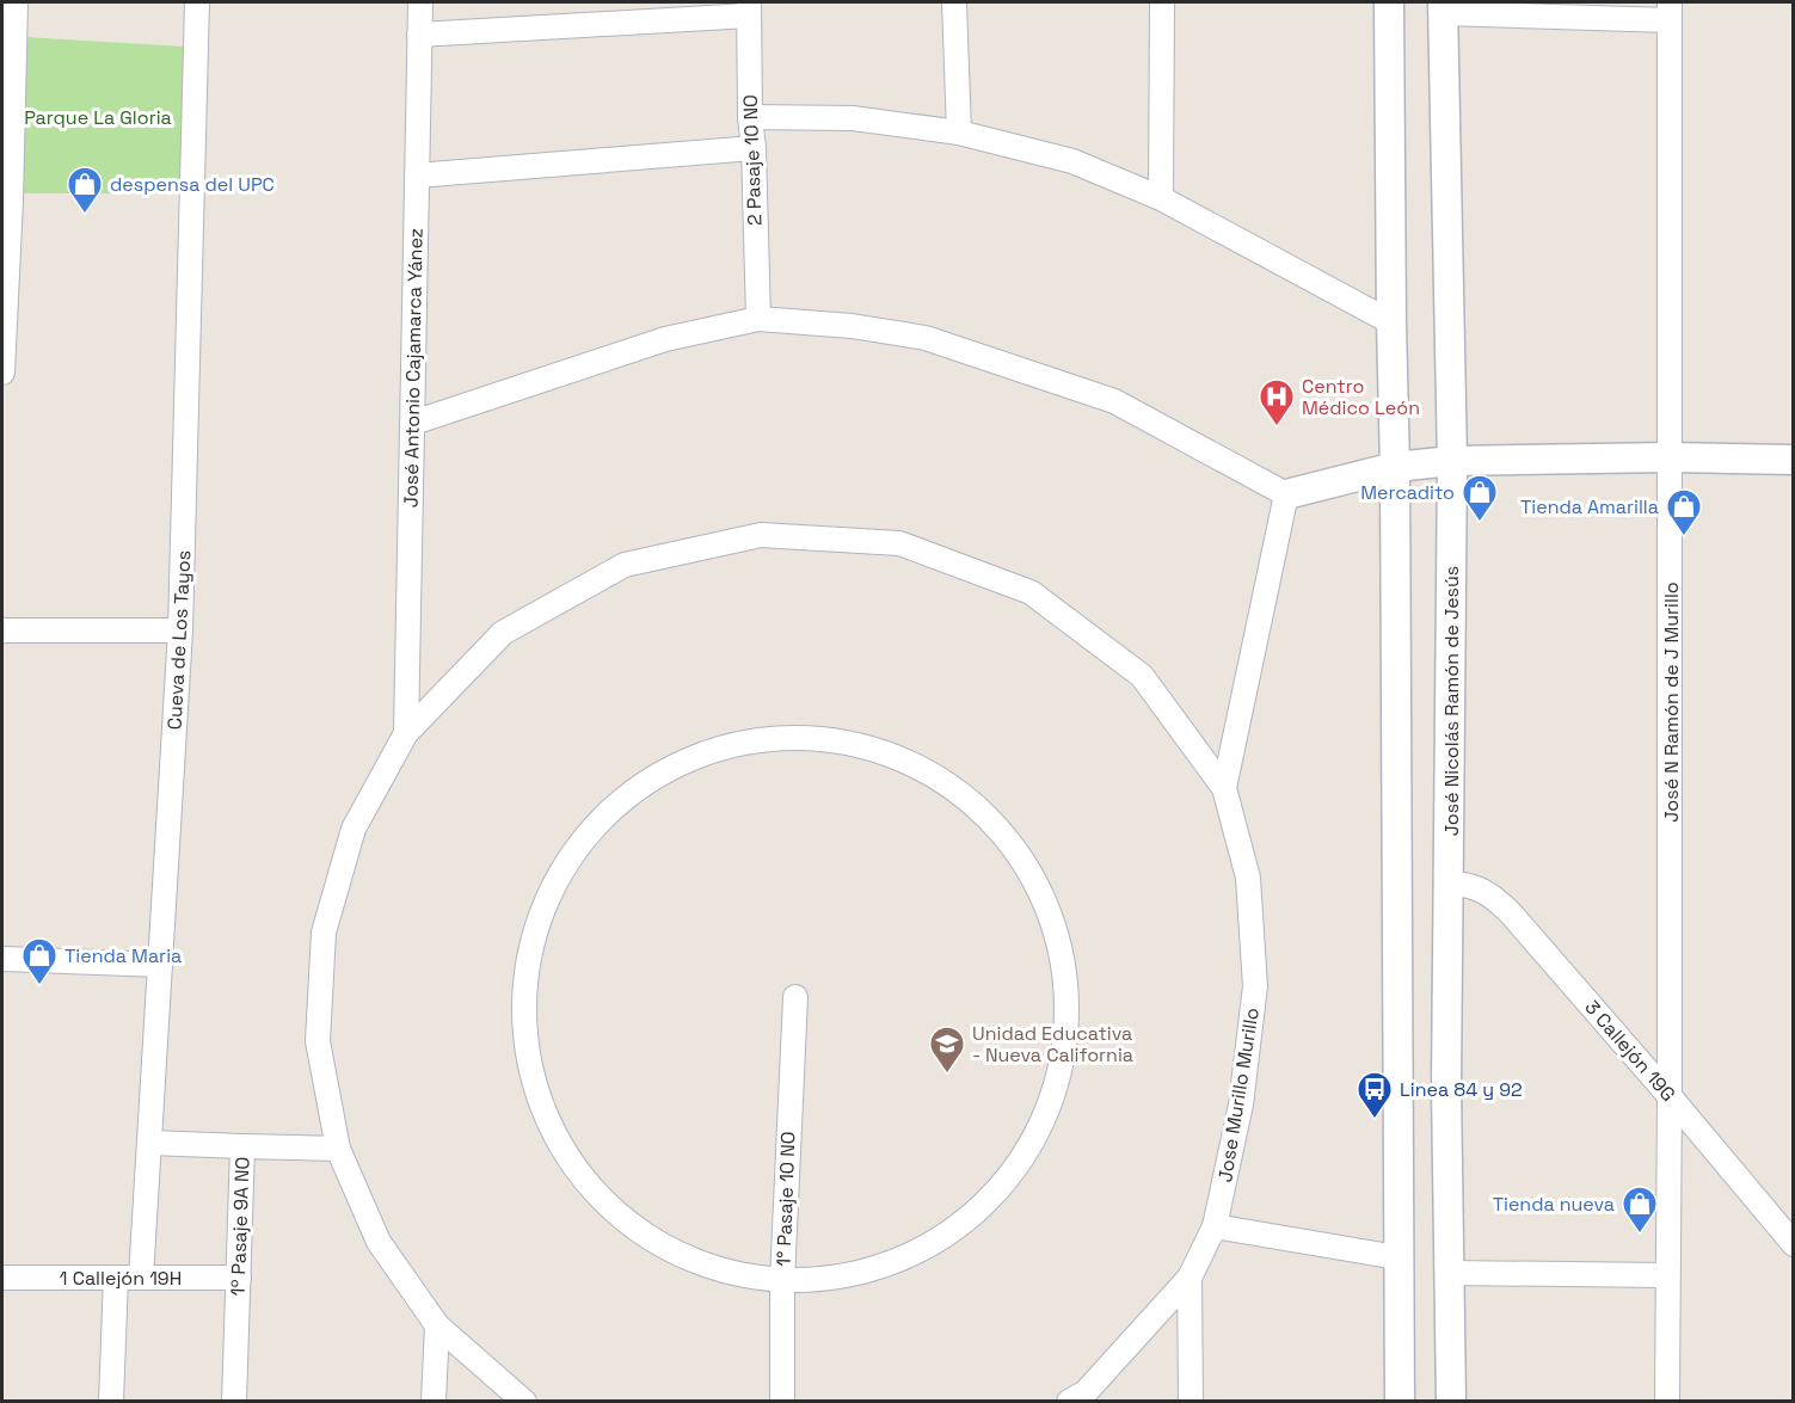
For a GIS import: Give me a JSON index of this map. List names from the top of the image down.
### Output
{
  "streets": {
    "street": [
      "2 Pasaje 10 NO",
      "José Antonio Cajamarca Yánez",
      "Cueva de Los Tayos",
      "José Nicolás Ramón de Jesús",
      "José N Ramón de J Murillo",
      "3 Callejón 19G",
      "Jose Murillo Murillo",
      "1° Pasaje 10 NO",
      "1º Pasaje 9A NO",
      "1 Callejón 19H"
    ]
  },
  "crossings": [
    ["José Antonio Cajamarca Yánez", "Jose Murillo Murillo"],
    ["Cueva de Los Tayos", "1 Callejón 19H"],
    ["José Nicolás Ramón de Jesús", "3 Callejón 19G"],
    ["José N Ramón de J Murillo", "3 Callejón 19G"],
    ["Jose Murillo Murillo", "1º Pasaje 9A NO"],
    ["1º Pasaje 9A NO", "1 Callejón 19H"]
  ],
  "parks": ["Parque La Gloria"],
  "places": {
    "shop": [
      "despensa del UPC",
      "Mercadito",
      "Tienda Amarilla",
      "Tienda Maria",
      "Tienda nueva"
    ],
    "hospital": ["Centro Médico León"],
    "school or university": ["Unidad Educativa - Nueva California"],
    "bus stop": ["Linea 84 y 92"]
  }
}
